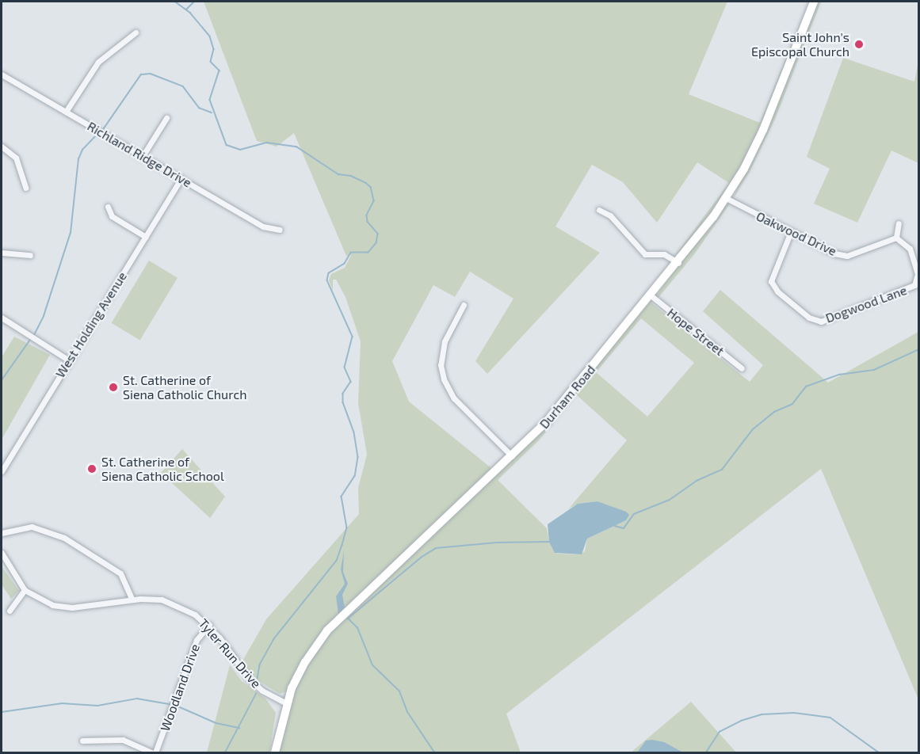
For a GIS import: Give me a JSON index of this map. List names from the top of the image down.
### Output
{
  "streets": {
    "main road": ["Durham Road"],
    "street": [
      "Richland Ridge Drive",
      "Oakwood Drive",
      "Dogwood Lane",
      "West Holding Avenue",
      "Hope Street",
      "Tyler Run Drive",
      "Woodland Drive"
    ]
  },
  "crossings": [
    ["Richland Ridge Drive", "West Holding Avenue"],
    ["Oakwood Drive", "Dogwood Lane"],
    ["Oakwood Drive", "Durham Road"],
    ["Hope Street", "Durham Road"],
    ["Durham Road", "Tyler Run Drive"],
    ["Tyler Run Drive", "Woodland Drive"]
  ],
  "places": ["Saint John's Episcopal Church", "St. Catherine of Siena Catholic Church", "St. Catherine of Siena Catholic School"]
}
